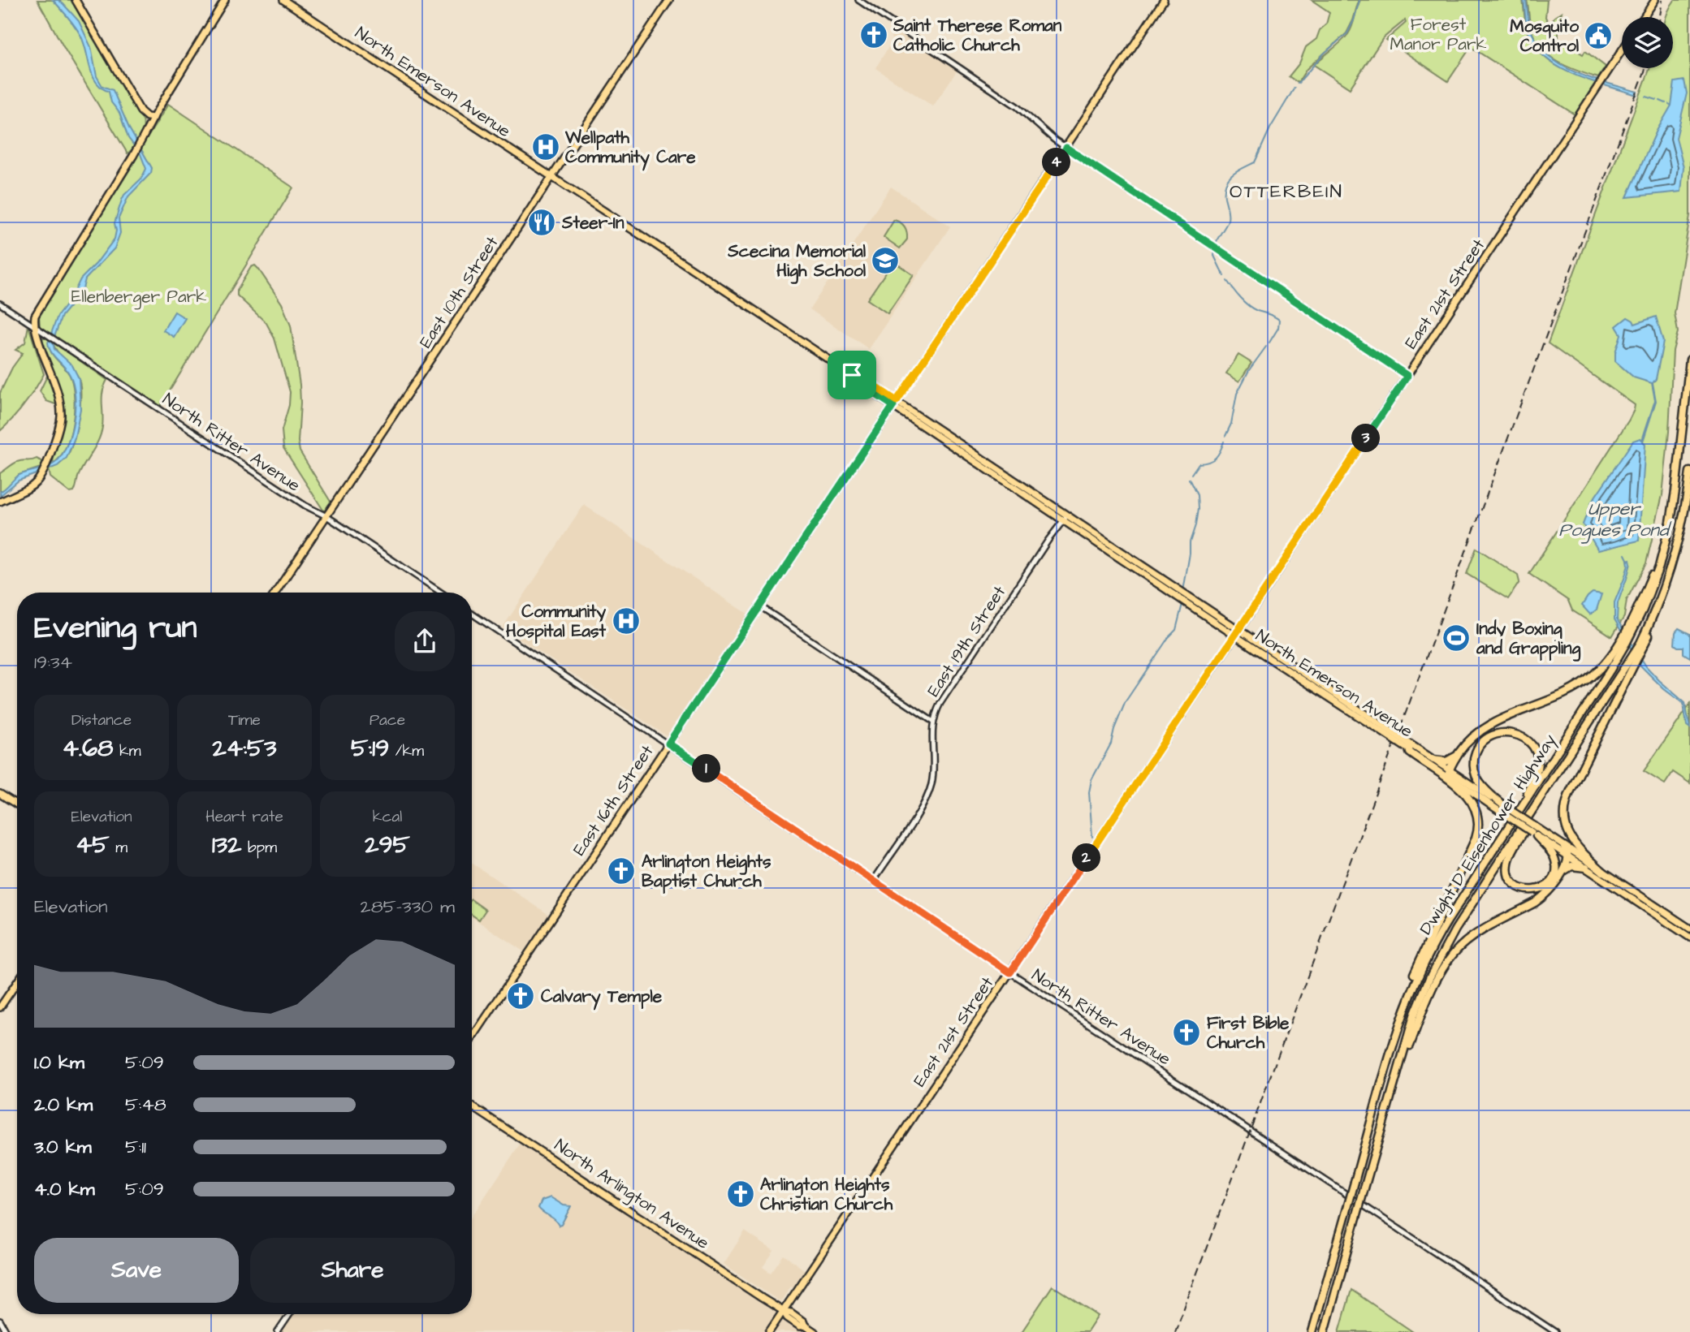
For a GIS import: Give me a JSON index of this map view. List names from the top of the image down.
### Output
{
  "streets": {
    "highway": ["Dwight D Eisenhower Highway"],
    "main road": [
      "North Emerson Avenue",
      "East 10th Street",
      "East 21st Street",
      "East 16th Street",
      "North Arlington Avenue"
    ],
    "street": ["North Ritter Avenue", "East 19th Street"]
  },
  "crossings": [
    ["North Emerson Avenue", "East 10th Street"],
    ["North Emerson Avenue", "East 21st Street"],
    ["North Emerson Avenue", "East 19th Street"],
    ["North Emerson Avenue", "East 16th Street"],
    ["East 10th Street", "North Ritter Avenue"],
    ["East 21st Street", "North Ritter Avenue"],
    ["East 21st Street", "North Arlington Avenue"],
    ["North Ritter Avenue", "East 19th Street"],
    ["North Ritter Avenue", "East 16th Street"]
  ],
  "districts": ["OTTERBEIN"],
  "water": ["Upper Pogues Pond"],
  "parks": ["Forest Manor Park", "Ellenberger Park"],
  "places": {
    "church": [
      "Saint Therese Roman Catholic Church",
      "Arlington Heights Baptist Church",
      "Calvary Temple",
      "First Bible Church",
      "Arlington Heights Christian Church"
    ],
    "public building": ["Mosquito Control"],
    "hospital": ["Wellpath Community Care", "Community Hospital East"],
    "restaurant": ["Steer-In"],
    "school or university": ["Scecina Memorial High School"],
    "sports": ["Indy Boxing and Grappling"]
  },
  "page": {
    "pins": [
      "4",
      "3",
      "1",
      "2"
    ],
    "heading": ["Evening run", "19:34"],
    "stats": [
      ["Distance", "4.68 km"],
      ["Time", "24:53"],
      ["Pace", "5:19 /km"],
      ["Elevation", "45 m"],
      ["Heart rate", "132 bpm"],
      ["kcal", "295"]
    ],
    "chart": ["Elevation", "285–330 m"],
    "list": [
      {
        "name": "1.0 km",
        "note": "5:09"
      },
      {
        "name": "2.0 km",
        "note": "5:48"
      },
      {
        "name": "3.0 km",
        "note": "5:11"
      },
      {
        "name": "4.0 km",
        "note": "5:09"
      }
    ],
    "buttons": ["Save", "Share"]
  }
}
